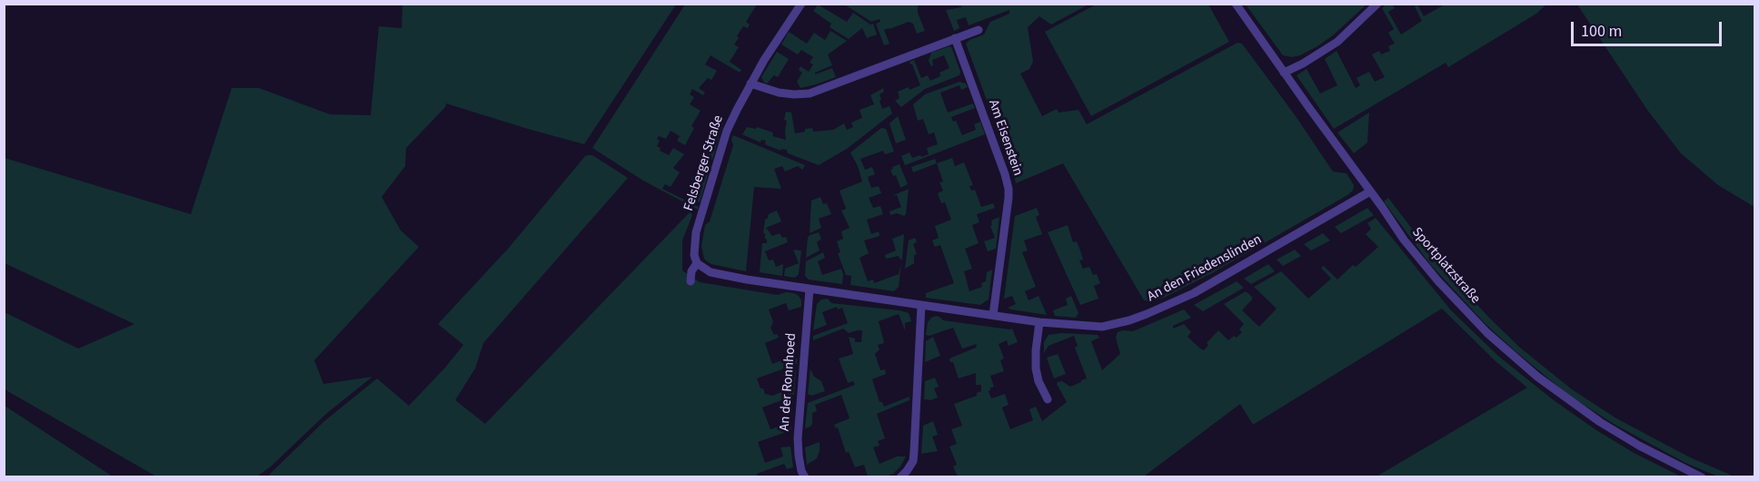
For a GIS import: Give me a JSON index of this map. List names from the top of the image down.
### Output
{
  "streets": {
    "street": [
      "Am Eisenstein",
      "Felsberger Straße",
      "Sportplatzstraße",
      "An den Friedenslinden",
      "An der Ronnhoed"
    ]
  },
  "crossings": [
    ["Am Eisenstein", "An den Friedenslinden"],
    ["Felsberger Straße", "An den Friedenslinden"],
    ["Sportplatzstraße", "An den Friedenslinden"],
    ["An den Friedenslinden", "An der Ronnhoed"]
  ],
  "scale_bar": "100 m"
}
